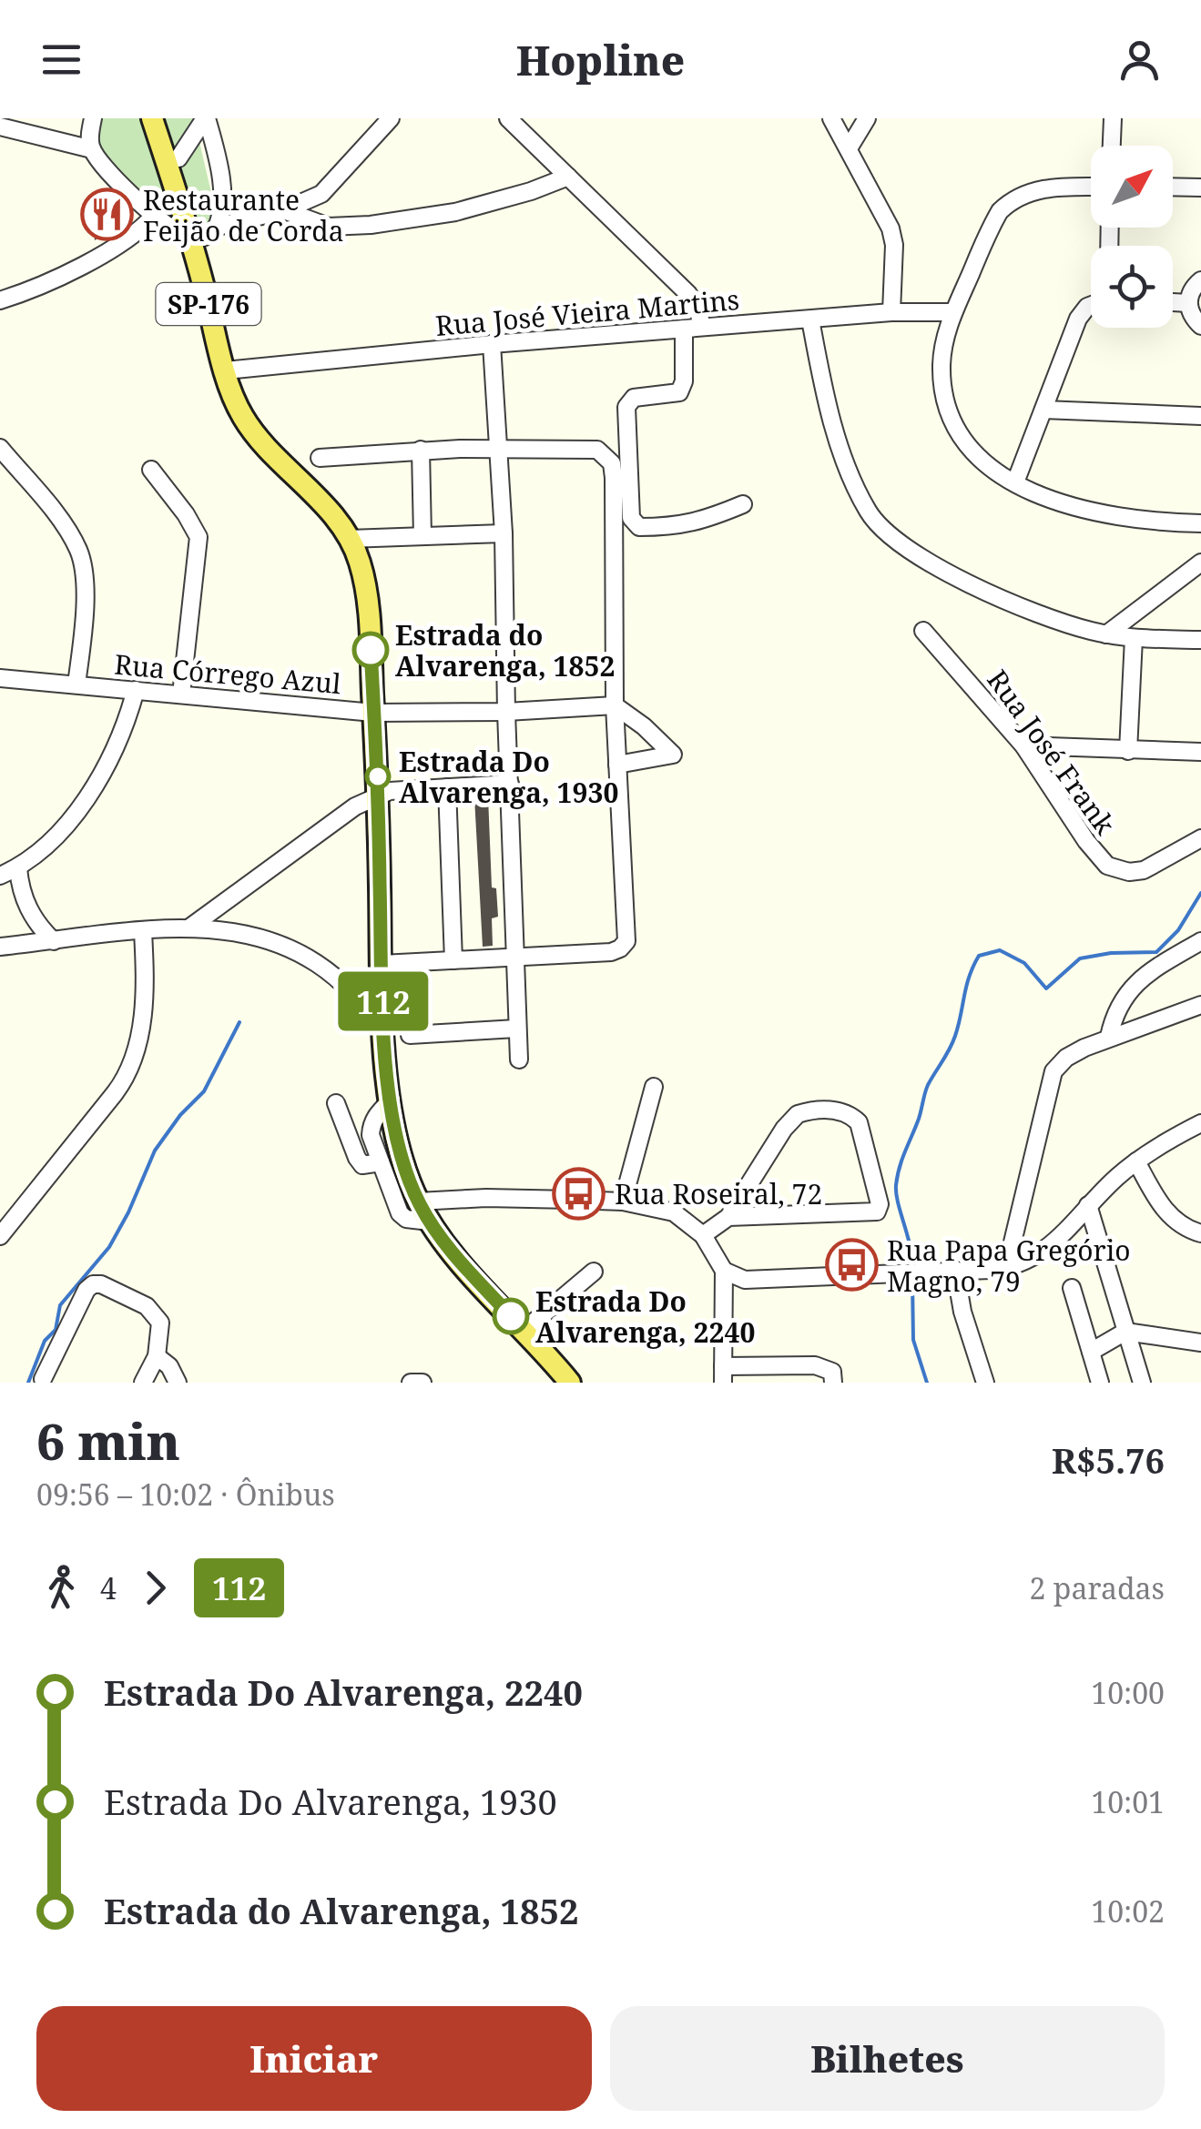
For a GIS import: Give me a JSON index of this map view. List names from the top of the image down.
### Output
{
  "streets": {
    "main road": ["SP-176"],
    "street": ["Rua José Vieira Martins", "Rua Córrego Azul", "Rua José Frank"]
  },
  "crossings": [
    ["SP-176", "Rua José Vieira Martins"],
    ["SP-176", "Rua Córrego Azul"]
  ],
  "places": {
    "restaurant": ["Restaurante Feijão de Corda"],
    "other": ["Estrada do Alvarenga, 1852", "Estrada Do Alvarenga, 1930", "Estrada Do Alvarenga, 2240"],
    "bus stop": ["Rua Roseiral, 72", "Rua Papa Gregório Magno, 79"]
  },
  "lines": ["bus line 112"],
  "north": "top right",
  "page": {
    "header": "Hopline",
    "on_map": "112",
    "heading": ["6 min", "09:56 – 10:02 · Ônibus", "R$5.76"],
    "legs": ["4", "112", "2 paradas"],
    "list": [
      {
        "name": "Estrada Do Alvarenga, 2240",
        "value": "10:00"
      },
      {
        "name": "Estrada Do Alvarenga, 1930",
        "value": "10:01"
      },
      {
        "name": "Estrada do Alvarenga, 1852",
        "value": "10:02"
      }
    ],
    "buttons": ["Iniciar", "Bilhetes"]
  }
}
